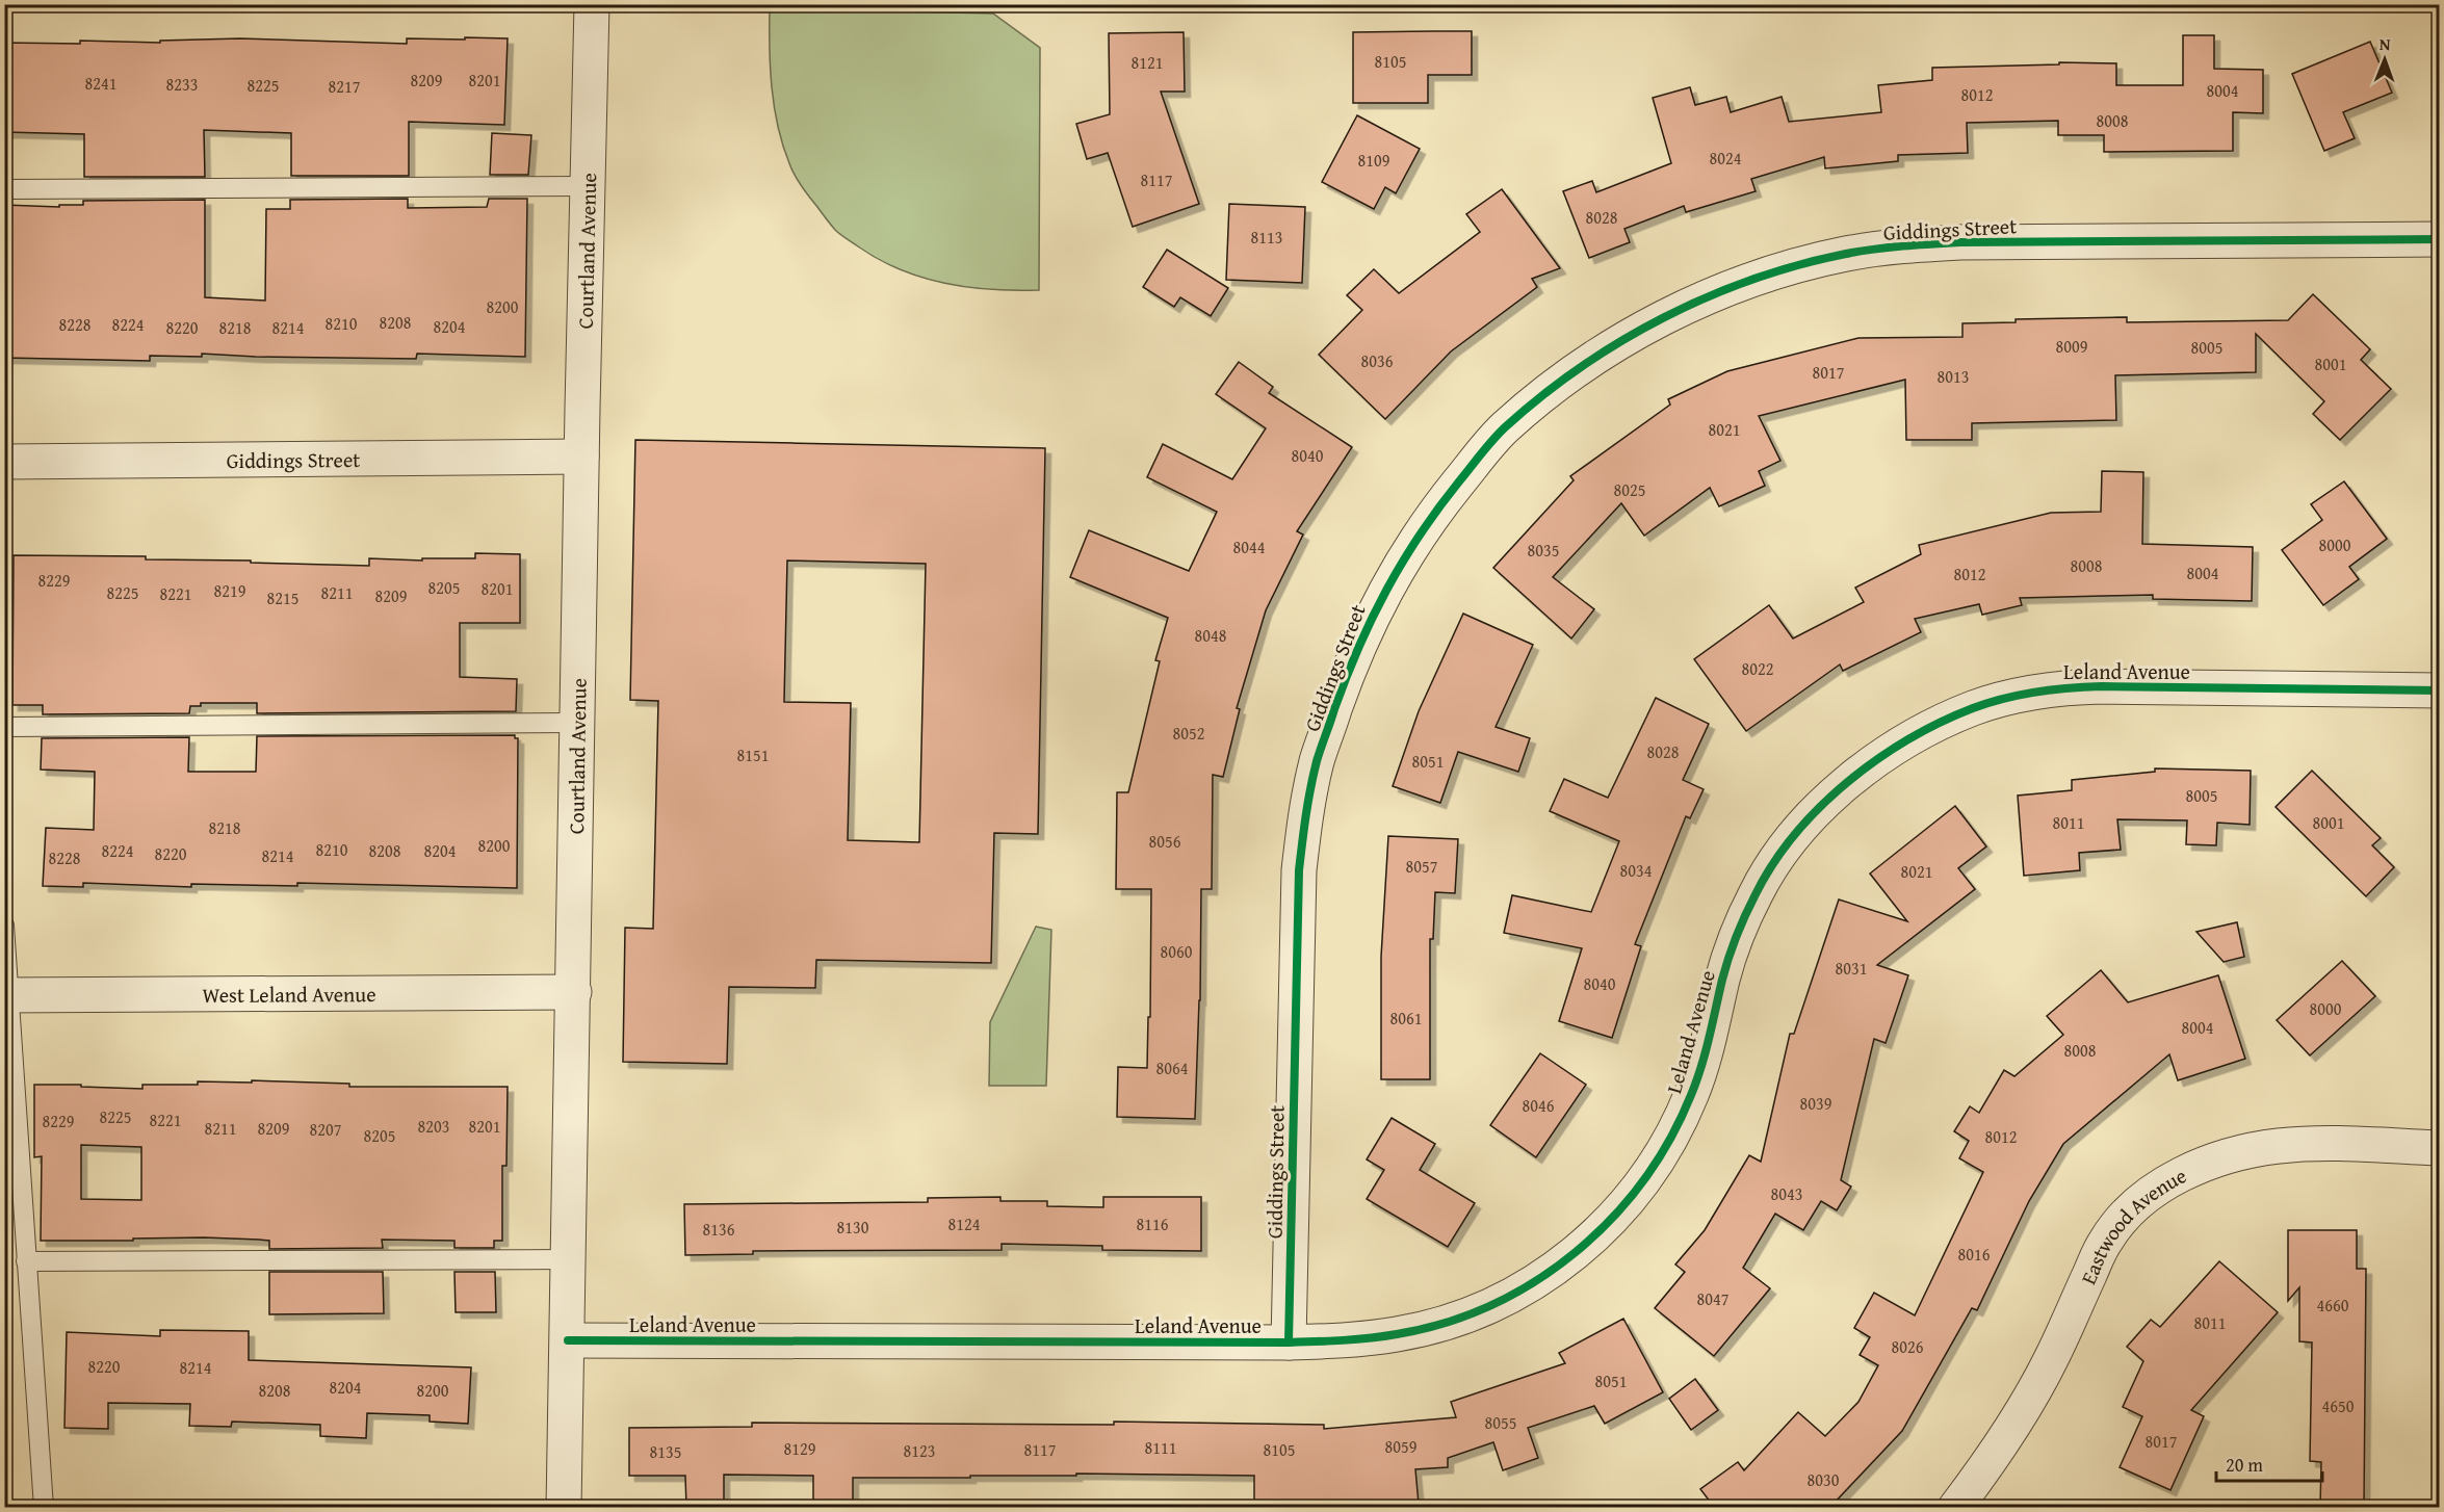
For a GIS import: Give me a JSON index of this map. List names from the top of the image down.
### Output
{
  "streets": {
    "street": [
      "Giddings Street",
      "Courtland Avenue",
      "Leland Avenue",
      "West Leland Avenue",
      "Eastwood Avenue"
    ]
  },
  "crossings": [
    ["Giddings Street", "Courtland Avenue"],
    ["Giddings Street", "Leland Avenue"],
    ["Courtland Avenue", "Leland Avenue"],
    ["Courtland Avenue", "West Leland Avenue"]
  ],
  "house_numbers": [
    "8105",
    "8121",
    "8209",
    "8201",
    "8241",
    "8233",
    "8225",
    "8217",
    "8004",
    "8012",
    "8008",
    "8024",
    "8109",
    "8117",
    "8028",
    "8113",
    "8200",
    "8208",
    "8210",
    "8228",
    "8224",
    "8204",
    "8220",
    "8218",
    "8214",
    "8009",
    "8005",
    "8036",
    "8001",
    "8017",
    "8013",
    "8021",
    "8040",
    "8025",
    "8000",
    "8044",
    "8035",
    "8008",
    "8004",
    "8012",
    "8229",
    "8205",
    "8201",
    "8219",
    "8225",
    "8211",
    "8221",
    "8209",
    "8215",
    "8048",
    "8022",
    "8052",
    "8028",
    "8151",
    "8051",
    "8005",
    "8011",
    "8001",
    "8218",
    "8056",
    "8200",
    "8210",
    "8224",
    "8208",
    "8204",
    "8220",
    "8214",
    "8228",
    "8057",
    "8034",
    "8021",
    "8060",
    "8031",
    "8040",
    "8000",
    "8061",
    "8004",
    "8008",
    "8064",
    "8039",
    "8046",
    "8225",
    "8221",
    "8229",
    "8203",
    "8201",
    "8211",
    "8209",
    "8207",
    "8205",
    "8012",
    "8043",
    "8124",
    "8116",
    "8130",
    "8136",
    "8016",
    "8047",
    "4660",
    "8011",
    "8026",
    "8220",
    "8214",
    "8051",
    "8204",
    "8208",
    "8200",
    "4650",
    "8055",
    "8017",
    "8059",
    "8111",
    "8129",
    "8117",
    "8105",
    "8123",
    "8135",
    "8030"
  ],
  "scale_bar": "20 m",
  "north": "top"
}
